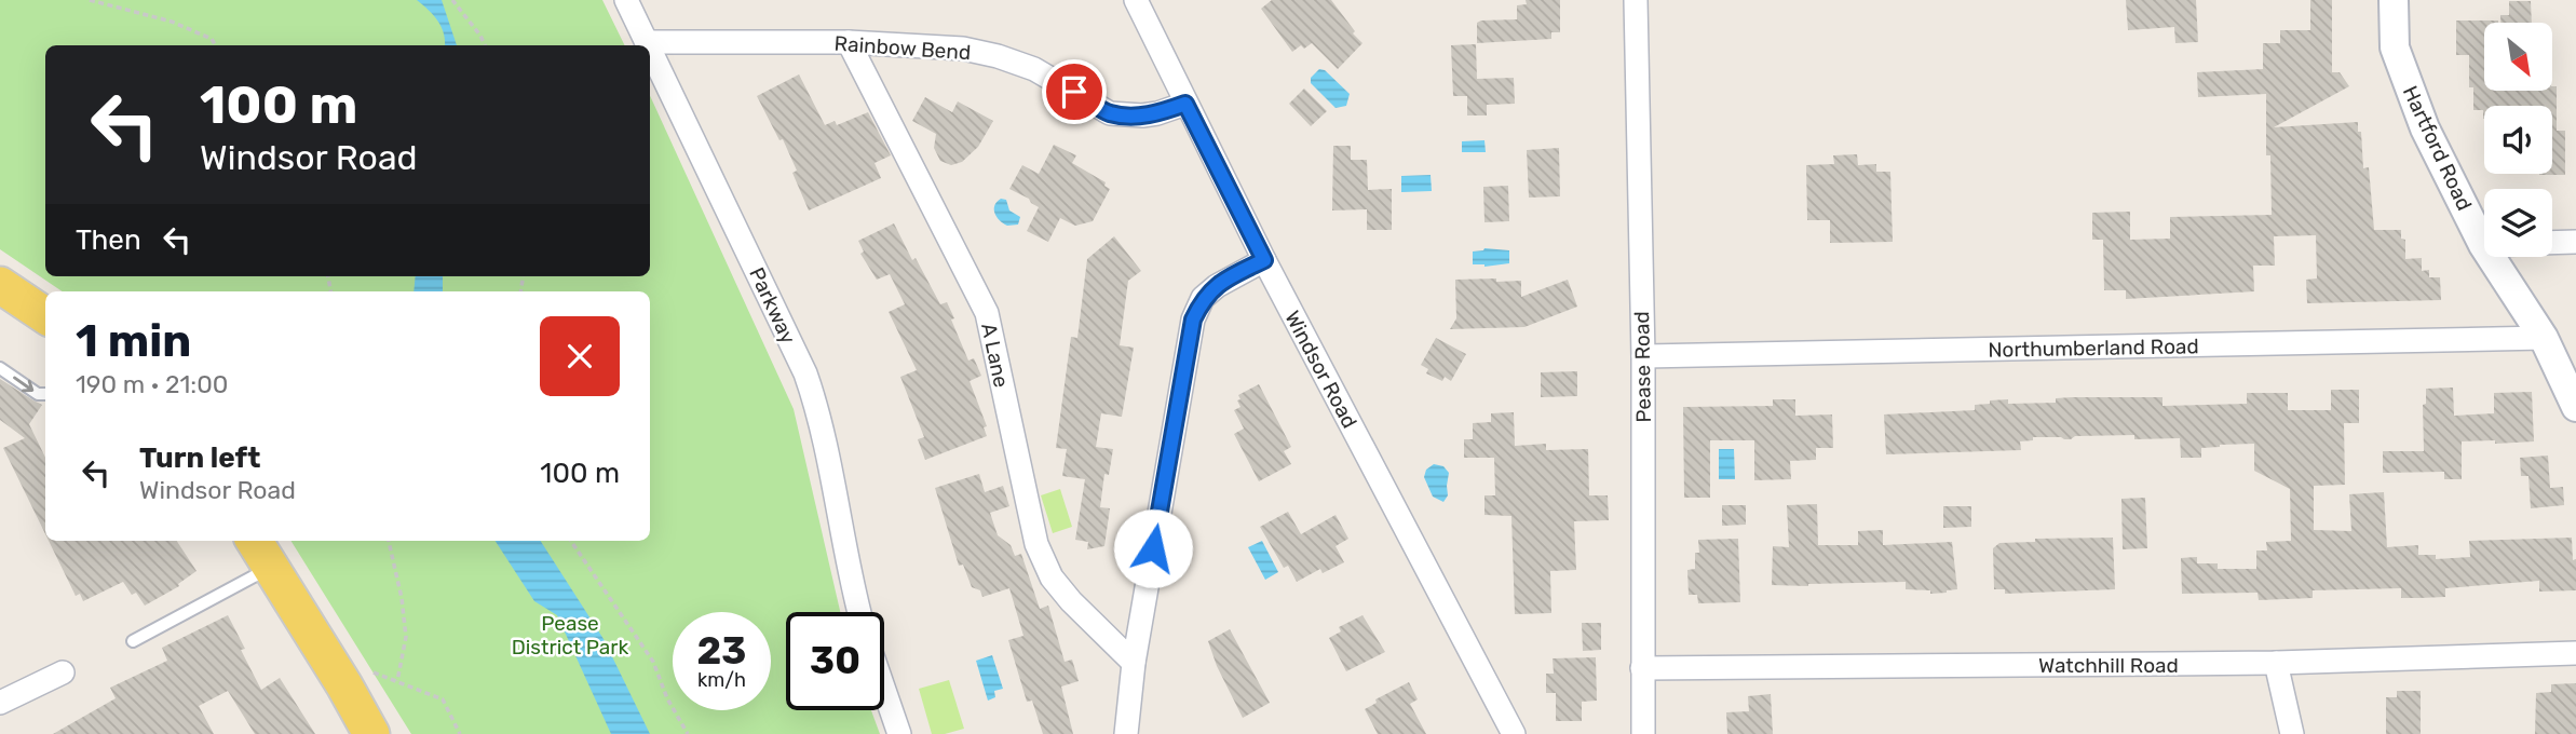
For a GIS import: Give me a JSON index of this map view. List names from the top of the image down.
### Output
{
  "streets": {
    "street": [
      "Rainbow Bend",
      "Hartford Road",
      "Parkway",
      "Northumberland Road",
      "A Lane",
      "Pease Road",
      "Windsor Road",
      "Watchhill Road"
    ]
  },
  "crossings": [
    ["Rainbow Bend", "Parkway"],
    ["Rainbow Bend", "A Lane"],
    ["Rainbow Bend", "Windsor Road"],
    ["Hartford Road", "Northumberland Road"],
    ["Northumberland Road", "Pease Road"],
    ["Pease Road", "Watchhill Road"]
  ],
  "parks": ["Pease District Park"],
  "north": "bottom right",
  "page": {
    "turn": ["100 m", "Windsor Road"],
    "then": "Then",
    "heading": ["1 min", "190 m · 21:00"],
    "list": [
      {
        "name": "Turn left",
        "note": "Windsor Road",
        "value": "100 m"
      }
    ],
    "speed": "23 km/h",
    "limit": "30"
  }
}
